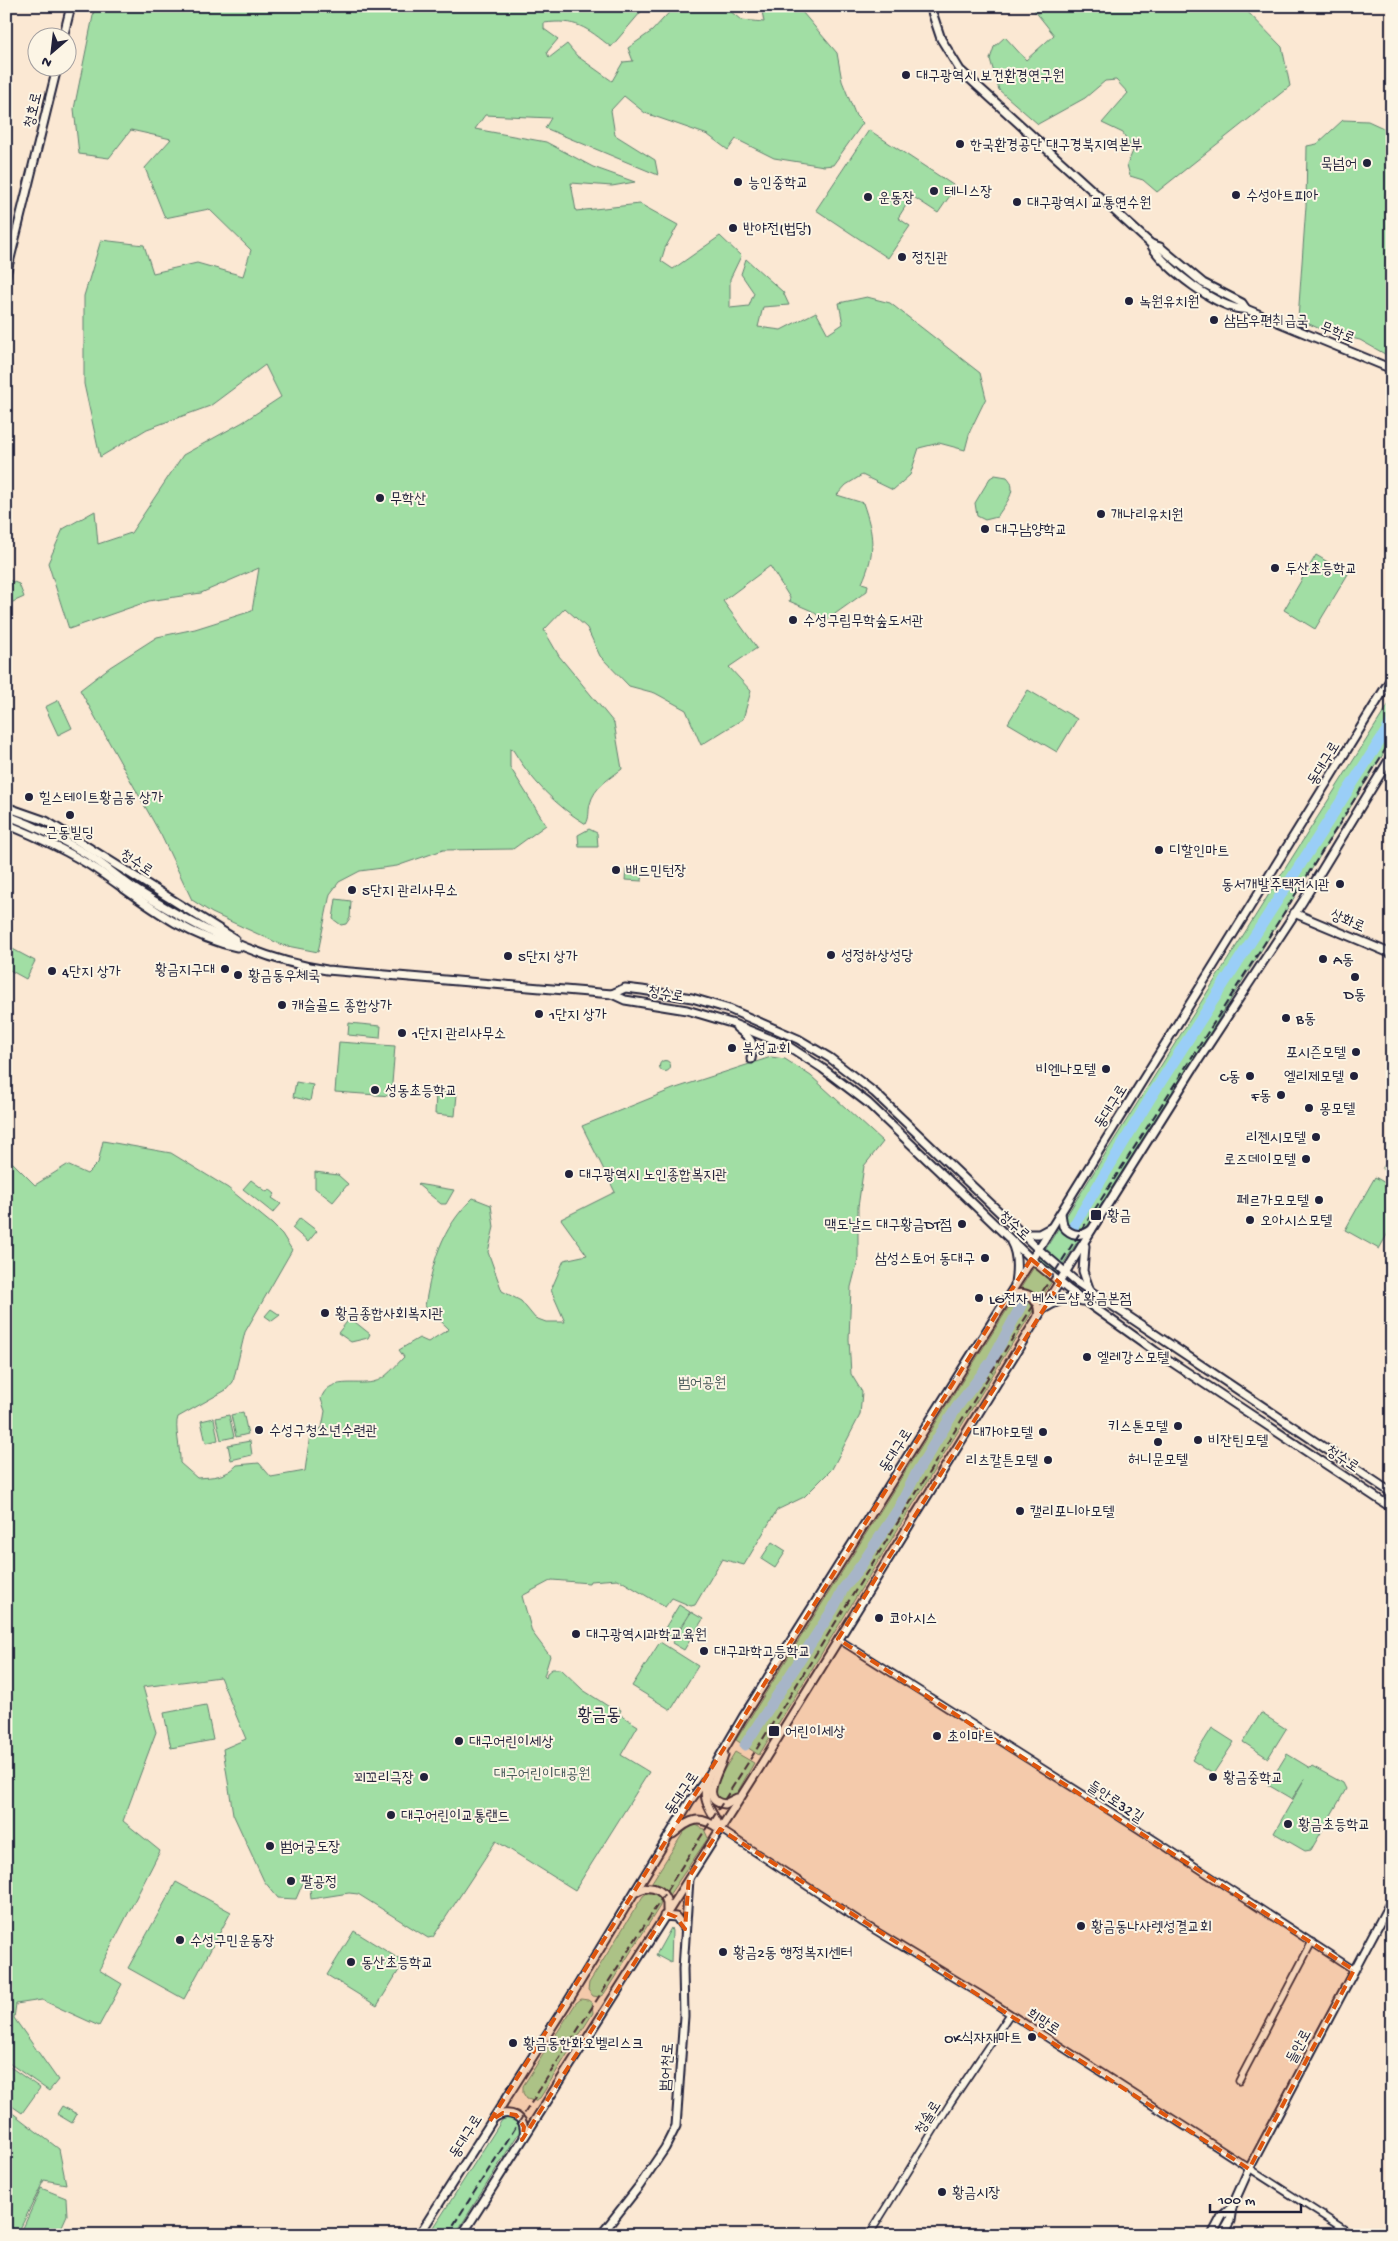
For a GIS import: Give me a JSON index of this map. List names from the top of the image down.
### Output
{
  "streets": {
    "main road": [
      "청호로",
      "무학로",
      "동대구로",
      "청수로",
      "상화로",
      "들안로",
      "범어천로"
    ],
    "street": ["들안로32길", "희망로", "청솔로"]
  },
  "crossings": [
    ["동대구로", "청수로"],
    ["들안로32길", "들안로"],
    ["희망로", "들안로"],
    ["희망로", "청솔로"]
  ],
  "districts": ["황금동"],
  "parks": ["범어공원", "대구어린이대공원"],
  "places": {
    "other": [
      "대구광역시 보건환경연구원",
      "한국환경공단 대구경북지역본부",
      "묵넘어",
      "능인중학교",
      "테니스장",
      "수성아트피아",
      "운동장",
      "대구광역시 교통연수원",
      "반야전(법당)",
      "정진관",
      "녹원유치원",
      "삼남우편취급국",
      "무학산",
      "개나리유치원",
      "대구남양학교",
      "두산초등학교",
      "수성구립무학숲도서관",
      "힐스테이트황금동 상가",
      "근동빌딩",
      "디할인마트",
      "배드민턴장",
      "동서개발주택전시관",
      "5단지 관리사무소",
      "성정하상성당",
      "5단지 상가",
      "A동",
      "황금지구대",
      "4단지 상가",
      "황금동우체국",
      "D동",
      "캐슬골드 종합상가",
      "1단지 상가",
      "B동",
      "1단지 관리사무소",
      "북성교회",
      "포시즌모텔",
      "비엔나모텔",
      "C동",
      "엘리제모텔",
      "성동초등학교",
      "F동",
      "몽모텔",
      "리젠시모텔",
      "로즈데이모텔",
      "대구광역시 노인종합복지관",
      "페르가모모텔",
      "오아시스모텔",
      "맥도날드 대구황금DT점",
      "삼성스토어 동대구",
      "LG전자 베스트샵 황금본점",
      "황금종합사회복지관",
      "엘레강스모텔",
      "키스톤모텔",
      "수성구청소년수련관",
      "대가야모텔",
      "비잔틴모텔",
      "허니문모텔",
      "리츠칼튼모텔",
      "캘리포니아모텔",
      "코아시스",
      "대구광역시과학교육원",
      "대구과학고등학교",
      "초이마트",
      "대구어린이세상",
      "꾀꼬리극장",
      "황금중학교",
      "대구어린이교통랜드",
      "황금초등학교",
      "범어궁도장",
      "팔공정",
      "황금동나사렛성결교회",
      "수성구민운동장",
      "황금2동 행정복지센터",
      "동산초등학교",
      "OK식자재마트",
      "황금동한화오벨리스크",
      "황금시장"
    ],
    "transit": ["황금", "어린이세상"]
  },
  "scale_bar": "100 m",
  "north": "bottom left"
}
